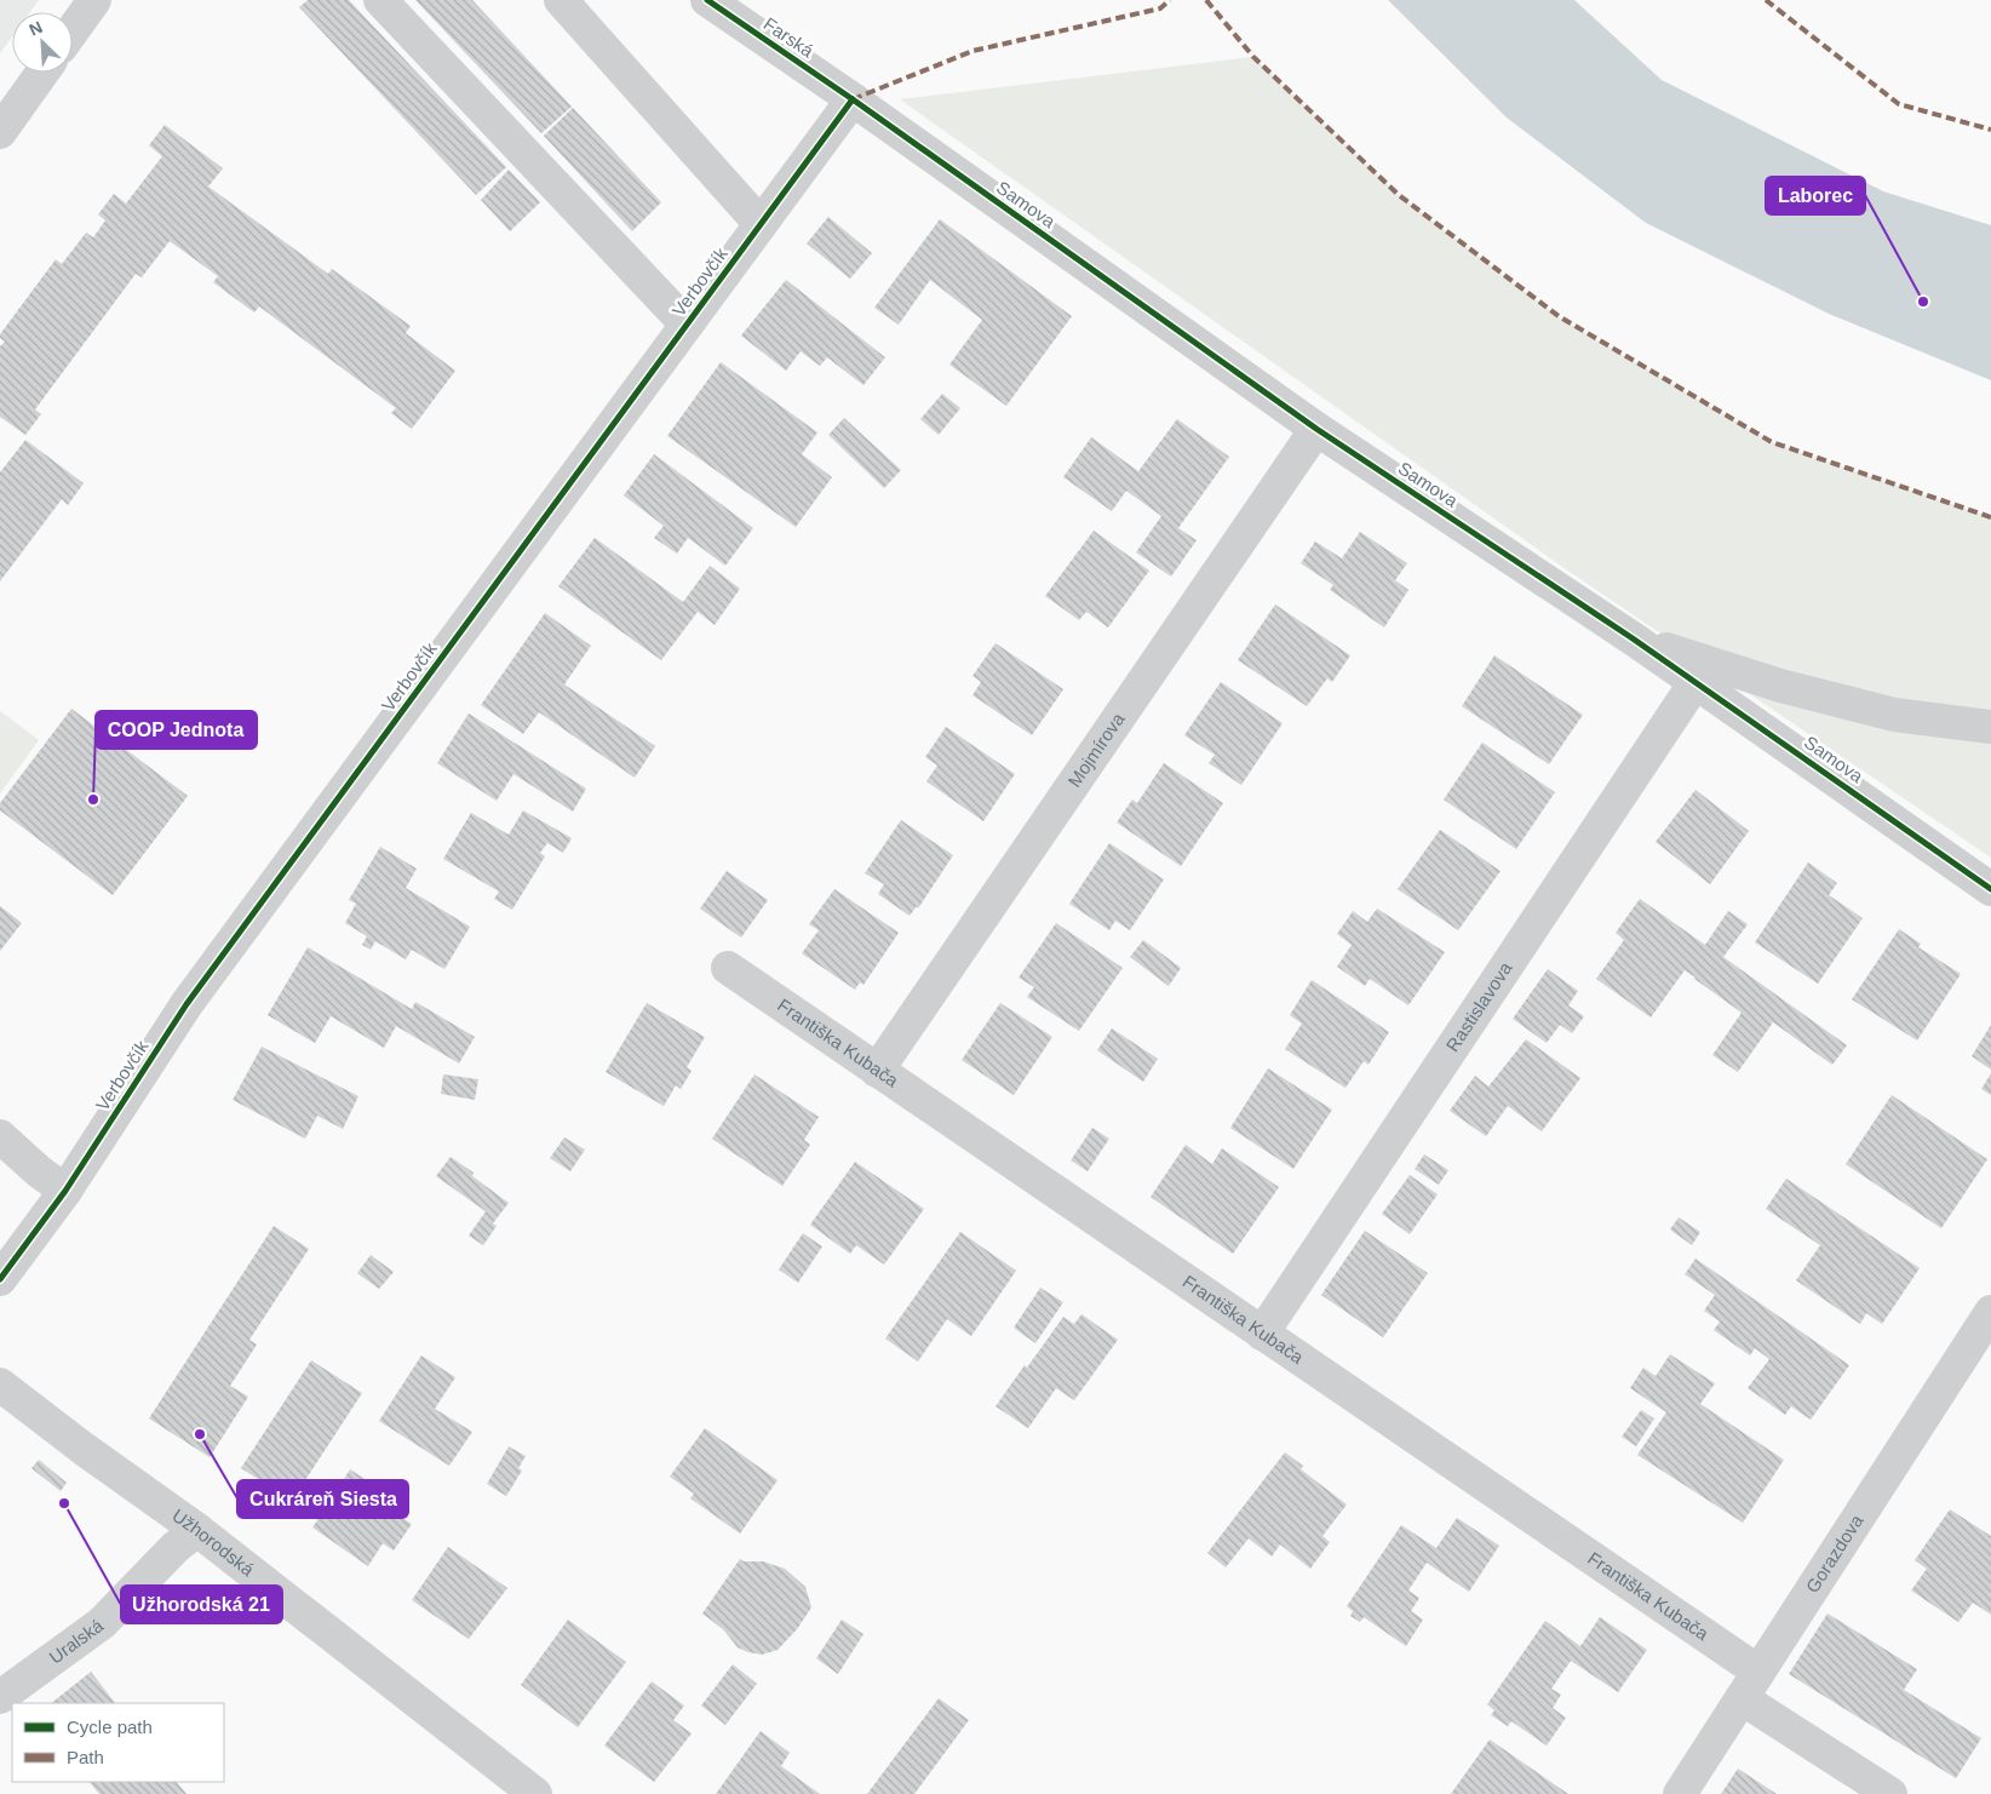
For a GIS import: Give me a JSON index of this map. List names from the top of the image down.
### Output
{
  "streets": {
    "street": [
      "Farská",
      "Samova",
      "Verbovčík",
      "Mojmírova",
      "Rastislavova",
      "Františka Kubača",
      "Užhorodská",
      "Gorazdova",
      "Uralská"
    ]
  },
  "crossings": [
    ["Farská", "Samova"],
    ["Farská", "Verbovčík"],
    ["Samova", "Verbovčík"],
    ["Samova", "Mojmírova"],
    ["Samova", "Rastislavova"],
    ["Mojmírova", "Františka Kubača"],
    ["Rastislavova", "Františka Kubača"],
    ["Františka Kubača", "Gorazdova"],
    ["Užhorodská", "Uralská"]
  ],
  "places": [
    "Laborec",
    "COOP Jednota",
    "Cukráreň Siesta",
    "Užhorodská 21"
  ],
  "legend": ["Cycle path", "Path"],
  "north": "top left"
}
